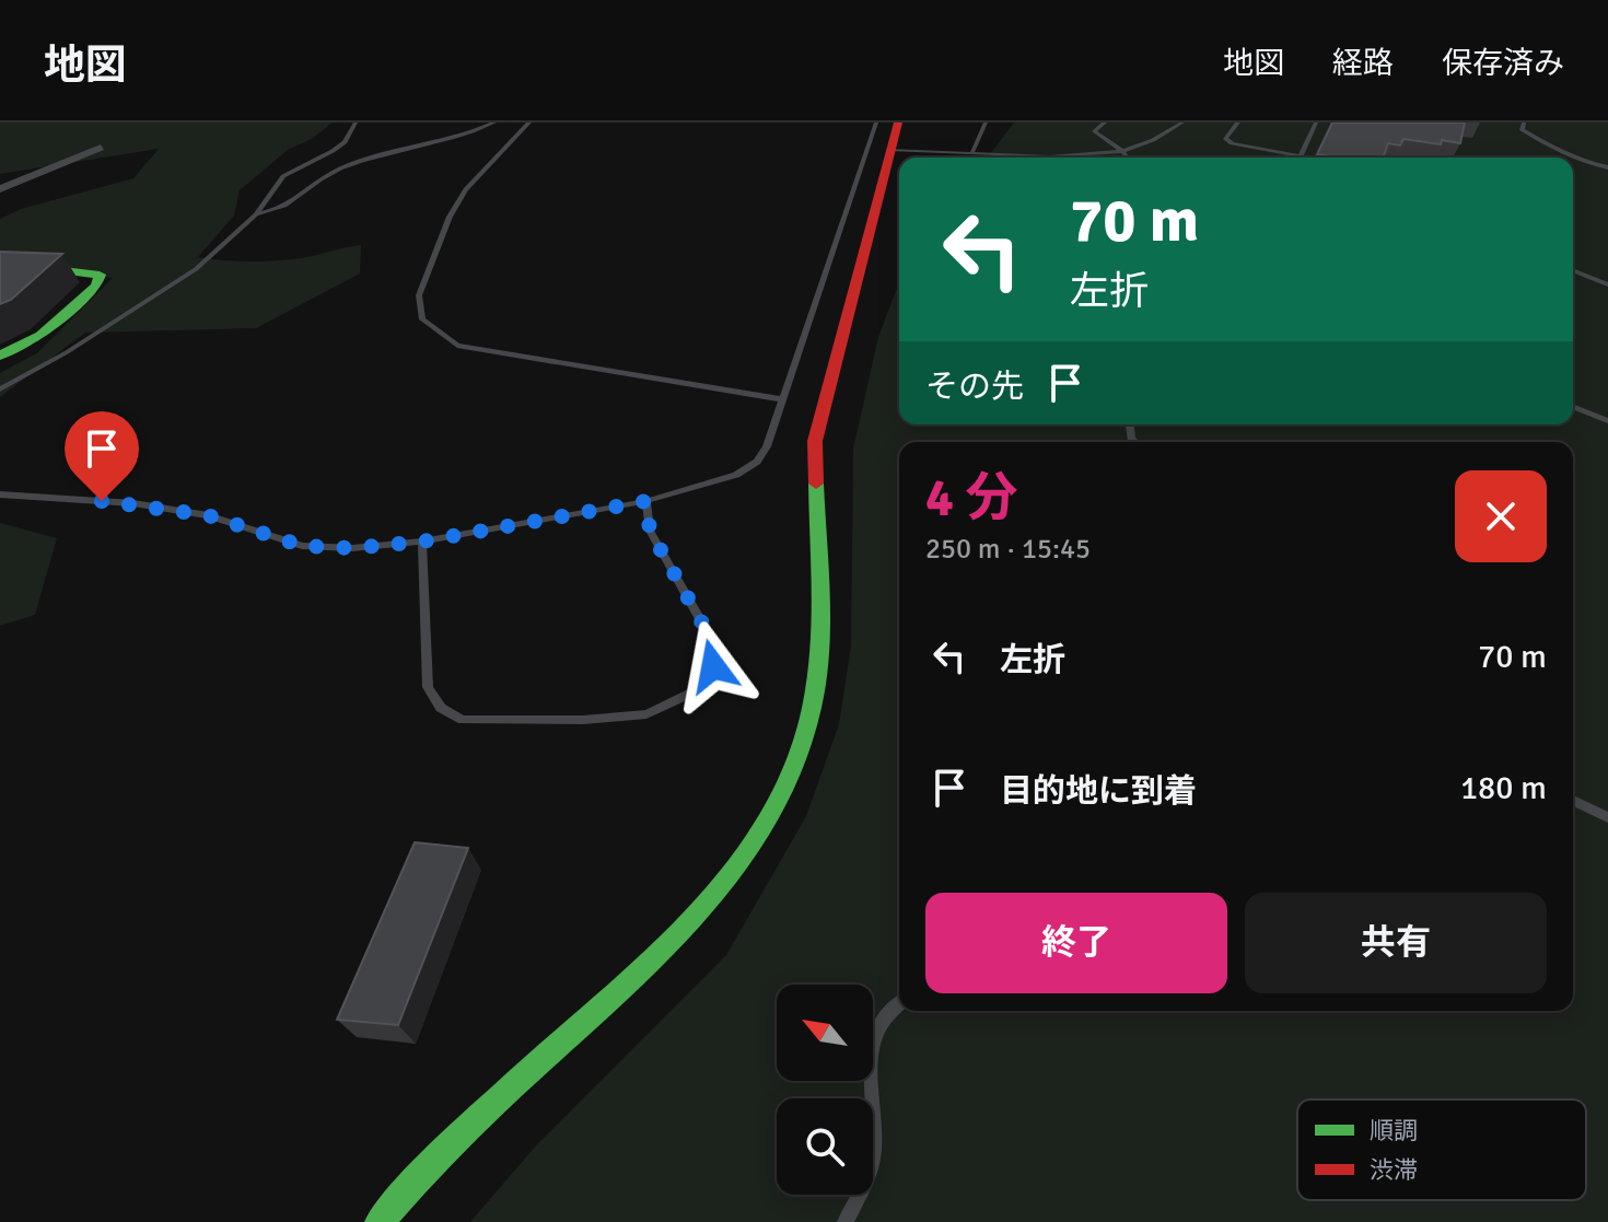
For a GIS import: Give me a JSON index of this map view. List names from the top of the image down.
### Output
{
  "legend": ["順調", "渋滞"],
  "north": "top left",
  "page": {
    "header": "地図",
    "nav": ["地図", "経路", "保存済み"],
    "turn": ["70 m", "左折"],
    "then": "その先",
    "heading": ["4 分", "250 m · 15:45"],
    "list": [
      {
        "name": "左折",
        "value": "70 m"
      },
      {
        "name": "目的地に到着",
        "value": "180 m"
      }
    ],
    "buttons": ["終了", "共有"]
  }
}
